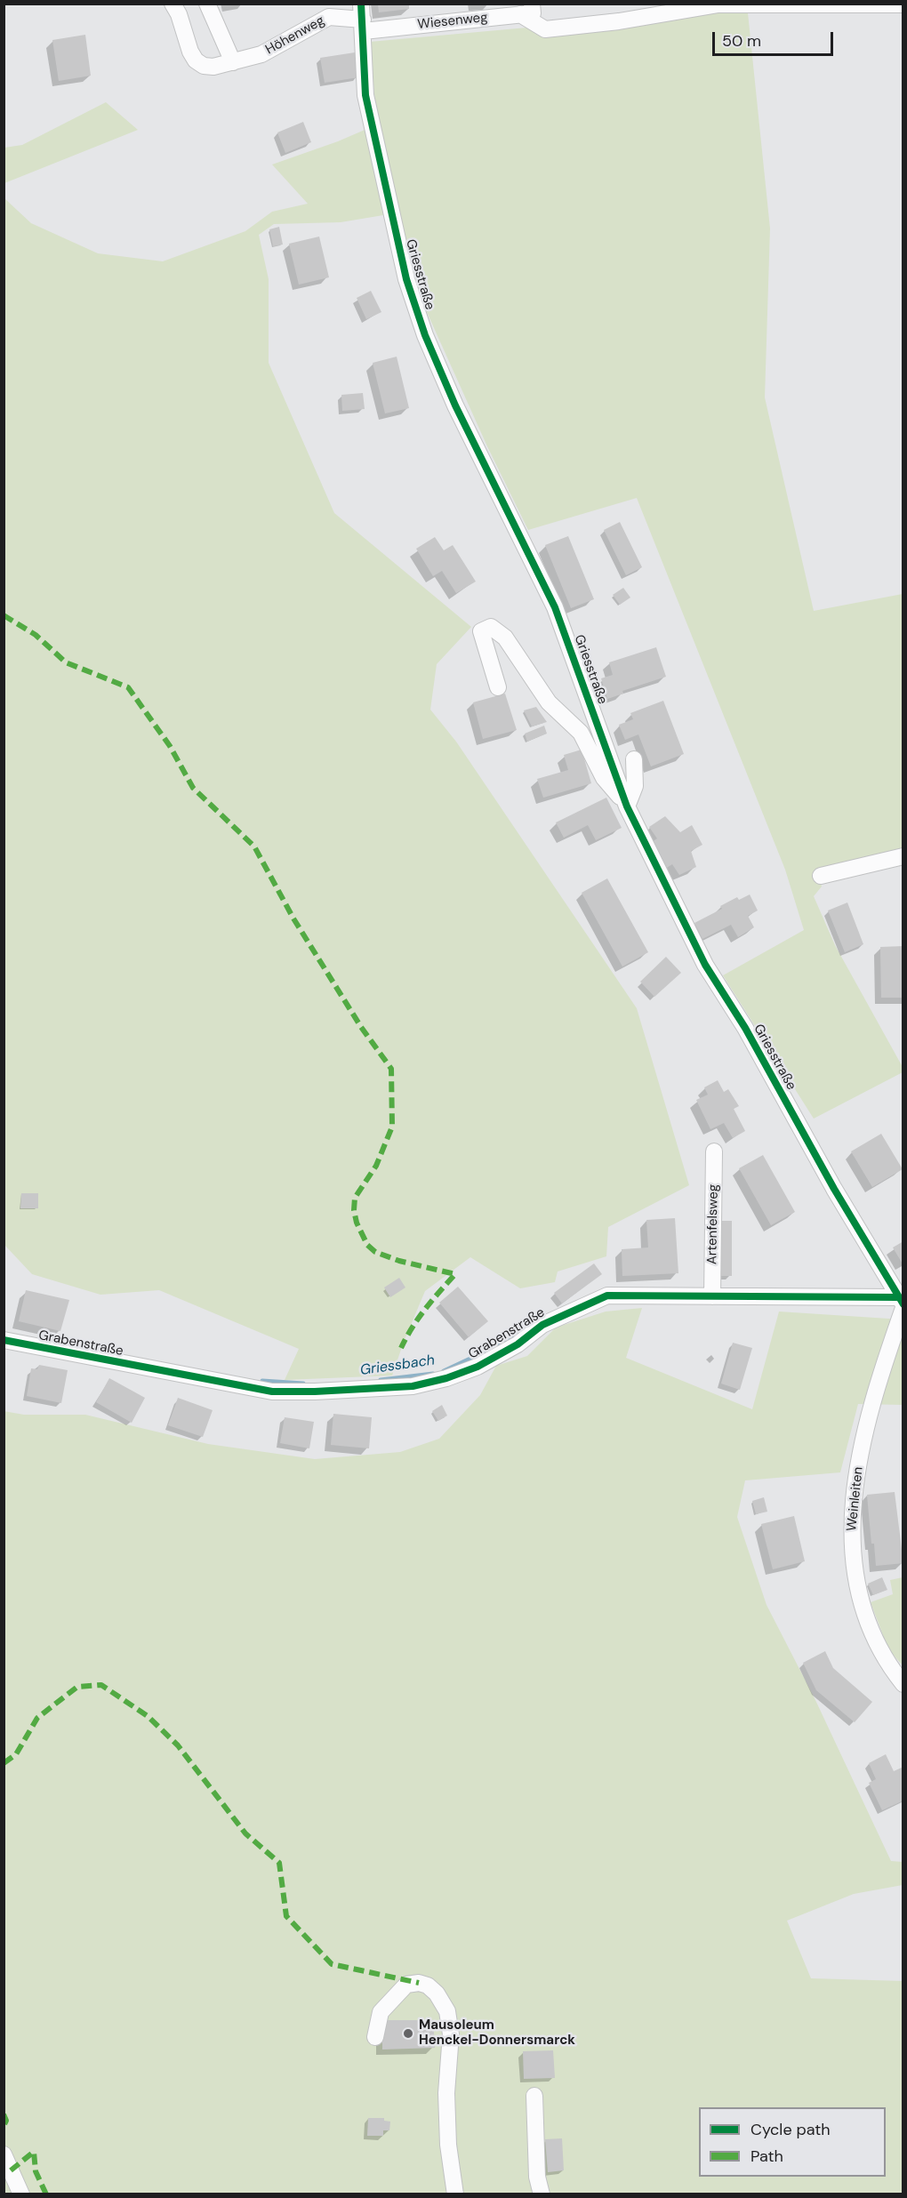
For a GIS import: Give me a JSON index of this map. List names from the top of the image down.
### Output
{
  "streets": {
    "street": [
      "Wiesenweg",
      "Höhenweg",
      "Griesstraße",
      "Artenfelsweg",
      "Grabenstraße",
      "Weinleiten"
    ]
  },
  "crossings": [
    ["Wiesenweg", "Höhenweg"],
    ["Wiesenweg", "Griesstraße"],
    ["Höhenweg", "Griesstraße"],
    ["Griesstraße", "Grabenstraße"],
    ["Griesstraße", "Weinleiten"],
    ["Artenfelsweg", "Grabenstraße"],
    ["Grabenstraße", "Weinleiten"]
  ],
  "water": ["Griessbach"],
  "places": ["Mausoleum Henckel-Donnersmarck"],
  "legend": ["Cycle path", "Path"],
  "scale_bar": "50 m"
}
